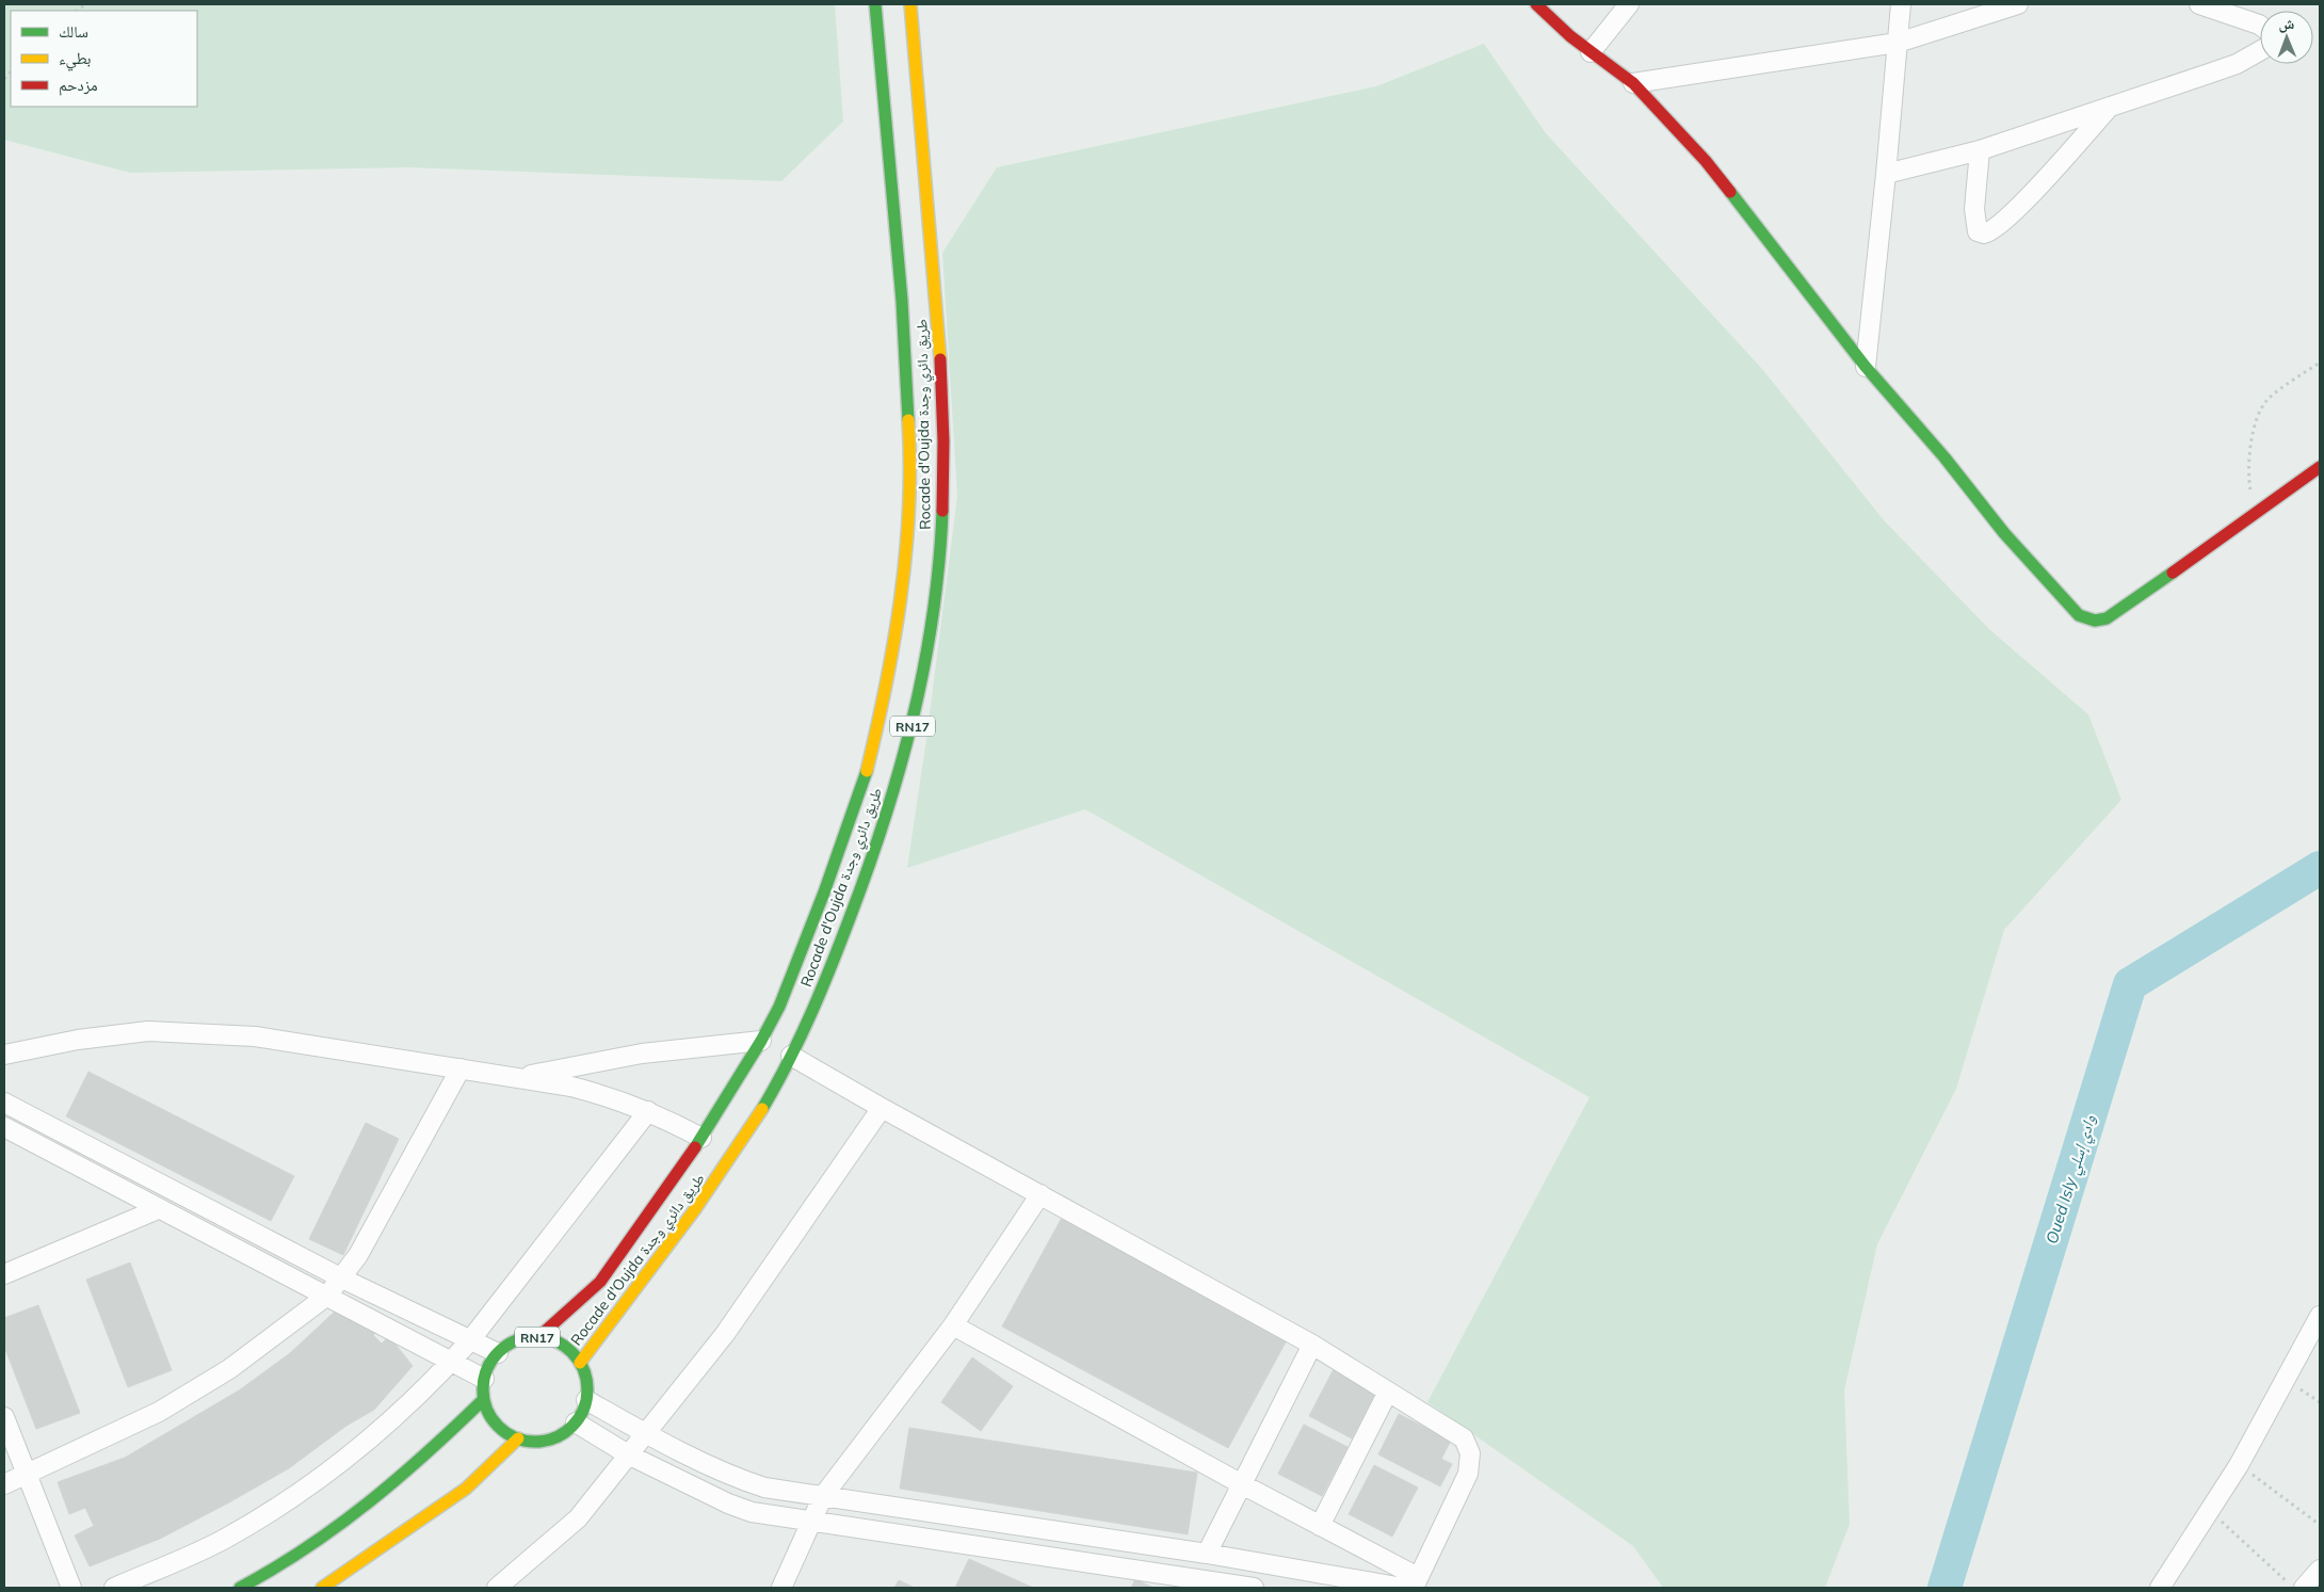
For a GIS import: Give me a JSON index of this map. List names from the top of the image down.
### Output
{
  "streets": {
    "main road": ["Rocade d'Oujda طريق دائري وجدة", "RN17"]
  },
  "crossings": [
    ["Rocade d'Oujda طريق دائري وجدة", "RN17"]
  ],
  "water": ["Oued Isly وادي إسلي"],
  "legend": ["سالك", "بطيء", "مزدحم"],
  "north": "top"
}
